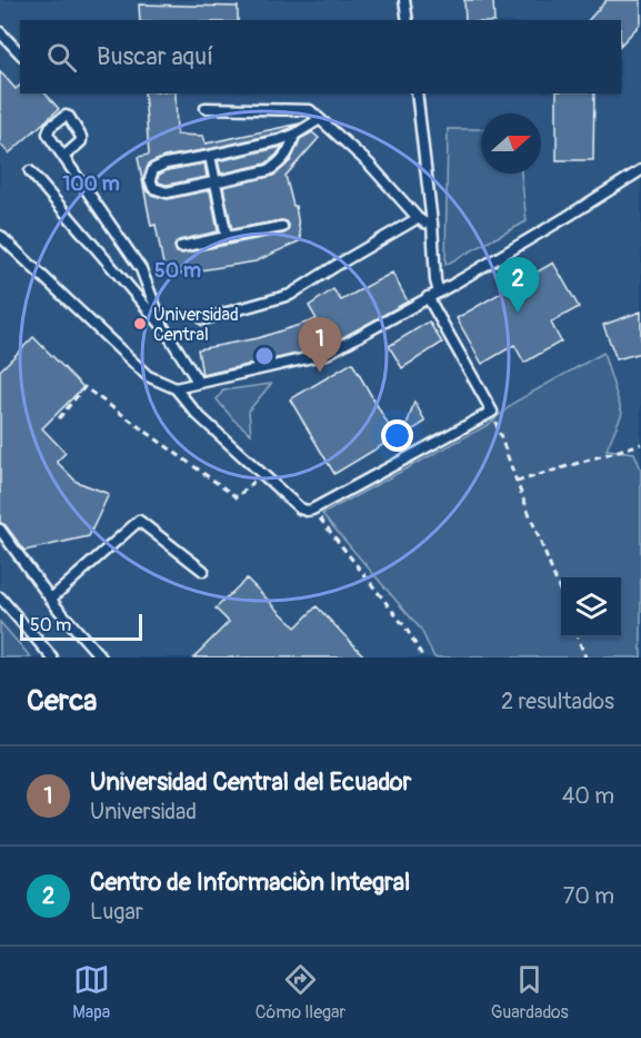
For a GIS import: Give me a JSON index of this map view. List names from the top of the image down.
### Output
{
  "places": ["Universidad Central"],
  "scale_bar": "50 m",
  "north": "right",
  "page": {
    "search": "Buscar aquí",
    "pins": ["2", "1"],
    "scale": "50 m",
    "heading": ["Cerca", "2 resultados"],
    "list": [
      {
        "mark": "1",
        "name": "Universidad Central del Ecuador",
        "note": "Universidad",
        "value": "40 m"
      },
      {
        "mark": "2",
        "name": "Centro de Informaciòn Integral",
        "note": "Lugar",
        "value": "70 m"
      }
    ],
    "nav": ["Mapa", "Cómo llegar", "Guardados"]
  },
  "rings": ["100 m", "50 m"]
}
